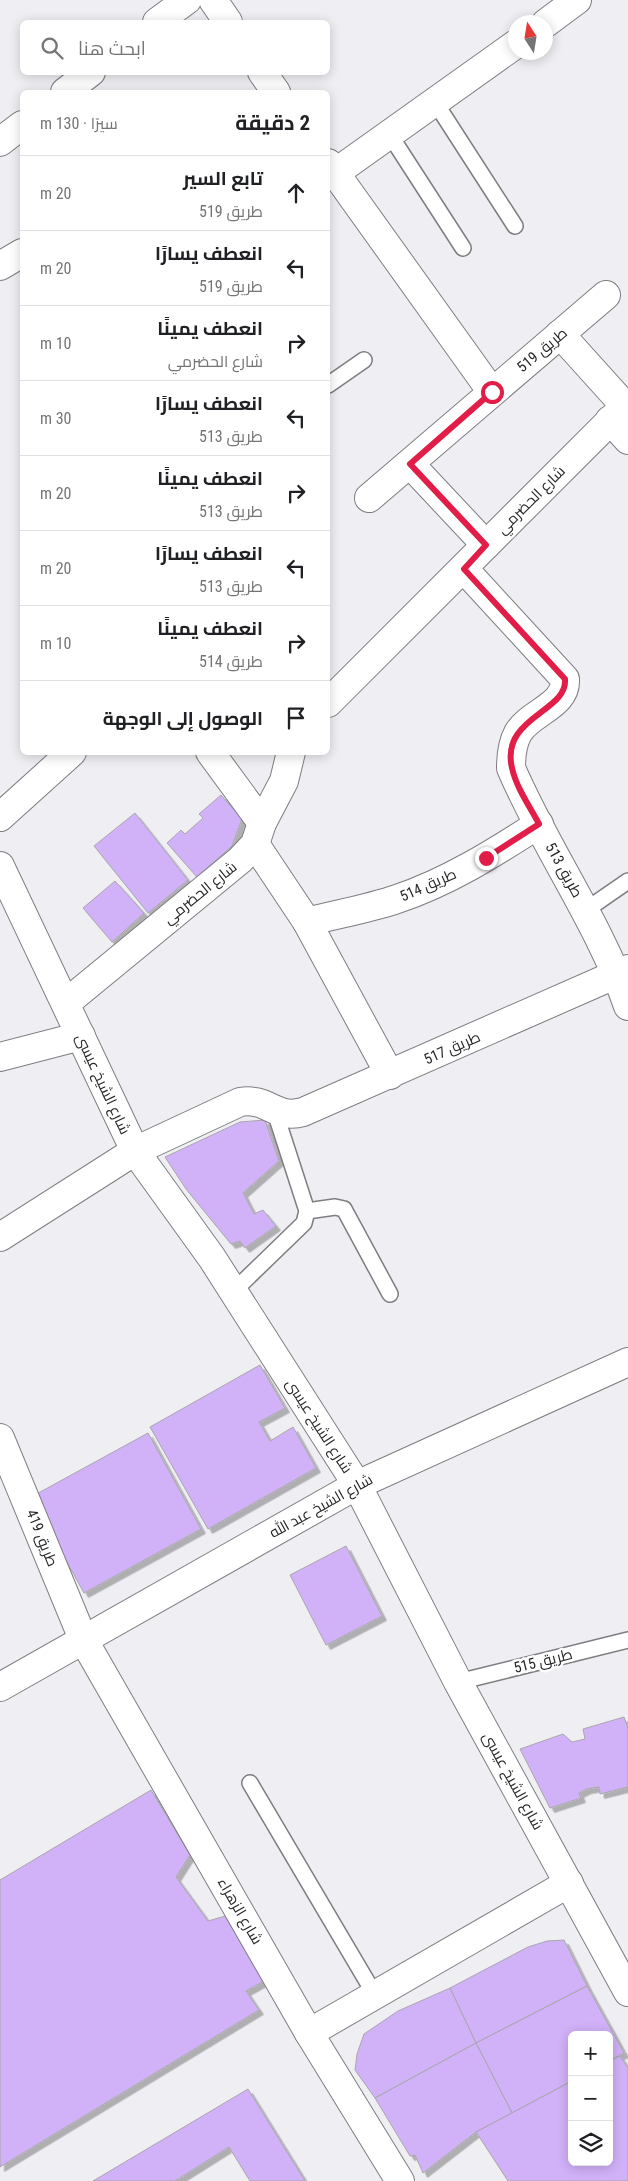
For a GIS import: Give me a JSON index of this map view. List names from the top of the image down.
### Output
{
  "streets": {
    "street": [
      "طريق 519",
      "شارع الحضرمي",
      "طريق 513",
      "طريق 514",
      "طريق 517",
      "شارع الشيخ عيسى",
      "شارع الشيخ عبد الله",
      "طريق 419",
      "شارع الزهراء"
    ],
    "lane": ["طريق 515"]
  },
  "crossings": [
    ["شارع الحضرمي", "طريق 513"],
    ["شارع الحضرمي", "شارع الشيخ عيسى"],
    ["طريق 513", "طريق 514"],
    ["طريق 513", "طريق 517"],
    ["طريق 517", "شارع الشيخ عيسى"],
    ["شارع الشيخ عيسى", "شارع الشيخ عبد الله"],
    ["شارع الشيخ عيسى", "طريق 515"],
    ["شارع الشيخ عبد الله", "طريق 419"],
    ["شارع الشيخ عبد الله", "شارع الزهراء"],
    ["طريق 419", "شارع الزهراء"]
  ],
  "north": "top",
  "page": {
    "search": "ابحث هنا",
    "heading": ["2 دقيقة", "سيرًا · 130 m"],
    "list": [
      ["تابع السير", "طريق 519", "20 m"],
      ["انعطف يسارًا", "طريق 519", "20 m"],
      ["انعطف يمينًا", "شارع الحضرمي", "10 m"],
      ["انعطف يسارًا", "طريق 513", "30 m"],
      ["انعطف يمينًا", "طريق 513", "20 m"],
      ["انعطف يسارًا", "طريق 513", "20 m"],
      ["انعطف يمينًا", "طريق 514", "10 m"],
      "الوصول إلى الوجهة"
    ],
    "map_buttons": ["+", "−"]
  }
}
